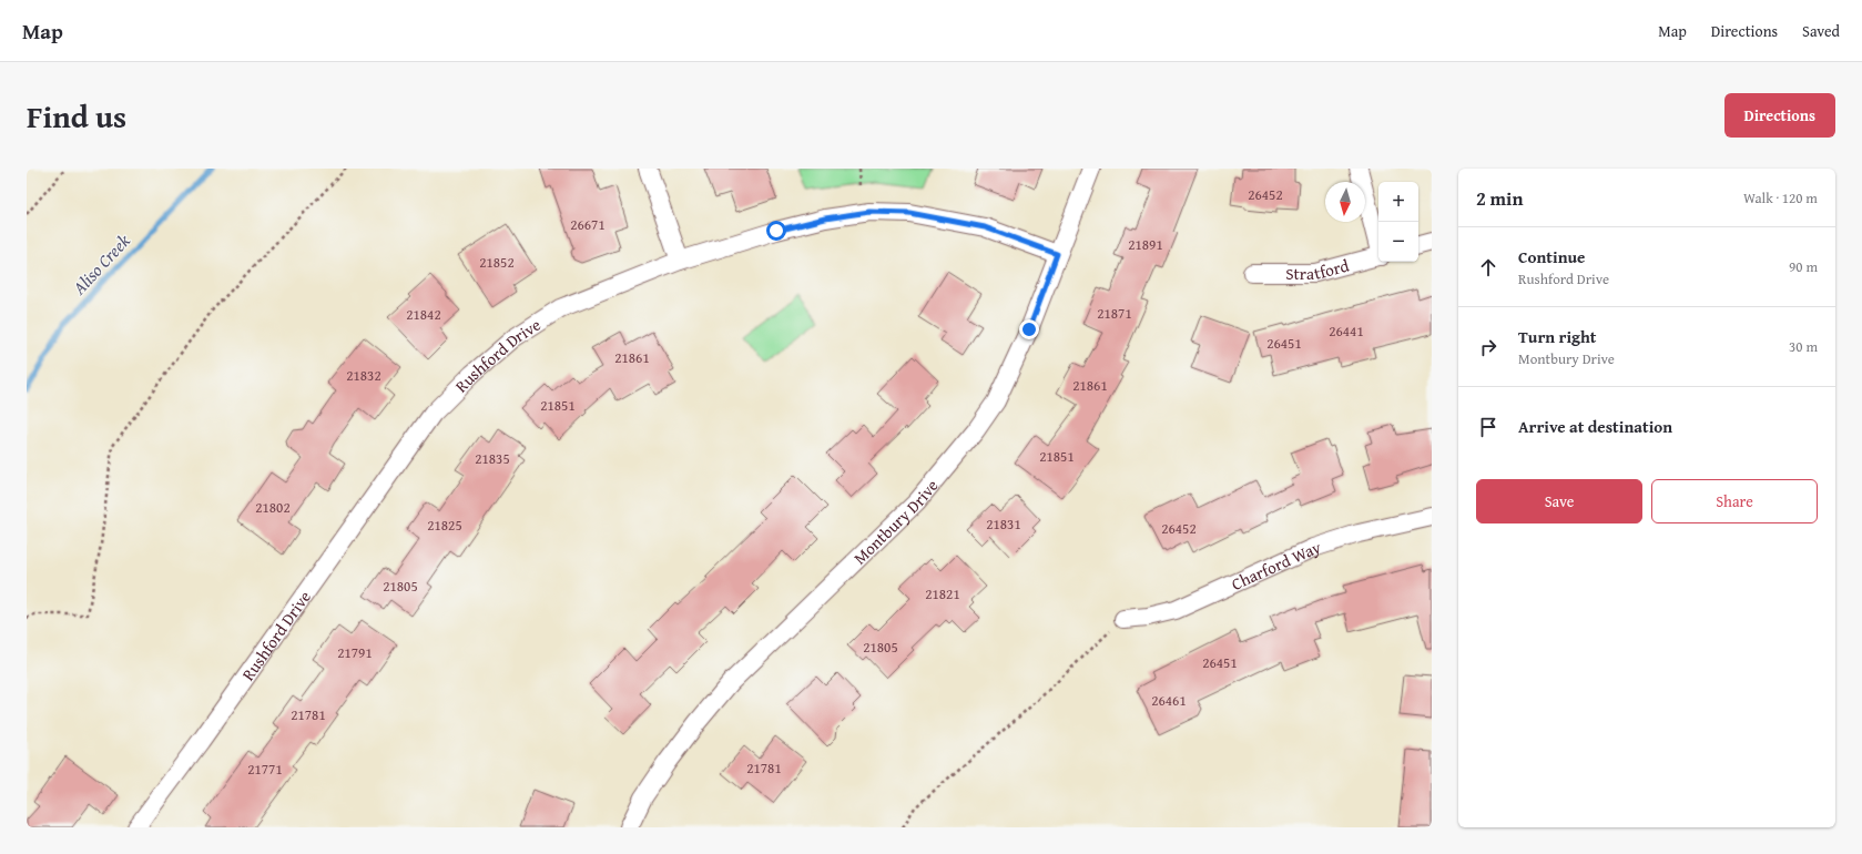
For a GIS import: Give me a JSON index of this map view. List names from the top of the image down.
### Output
{
  "streets": {
    "street": [
      "Stratford",
      "Rushford Drive",
      "Montbury Drive",
      "Charford Way"
    ]
  },
  "crossings": [
    ["Rushford Drive", "Montbury Drive"]
  ],
  "water": ["Aliso Creek"],
  "house_numbers": [
    "26452",
    "26671",
    "21891",
    "21852",
    "21871",
    "21842",
    "26441",
    "26451",
    "21861",
    "21832",
    "21861",
    "21851",
    "21851",
    "21835",
    "21802",
    "21831",
    "21825",
    "26452",
    "21805",
    "21821",
    "21805",
    "21791",
    "26451",
    "26461",
    "21781",
    "21781",
    "21771"
  ],
  "north": "bottom",
  "page": {
    "header": "Map",
    "nav": ["Map", "Directions", "Saved"],
    "title": "Find us",
    "buttons": [
      "Directions",
      ["Save", "Share"]
    ],
    "heading": ["2 min", "Walk · 120 m"],
    "map_buttons": ["+", "−"],
    "list": [
      ["Continue", "Rushford Drive", "90 m"],
      ["Turn right", "Montbury Drive", "30 m"],
      "Arrive at destination"
    ]
  }
}
